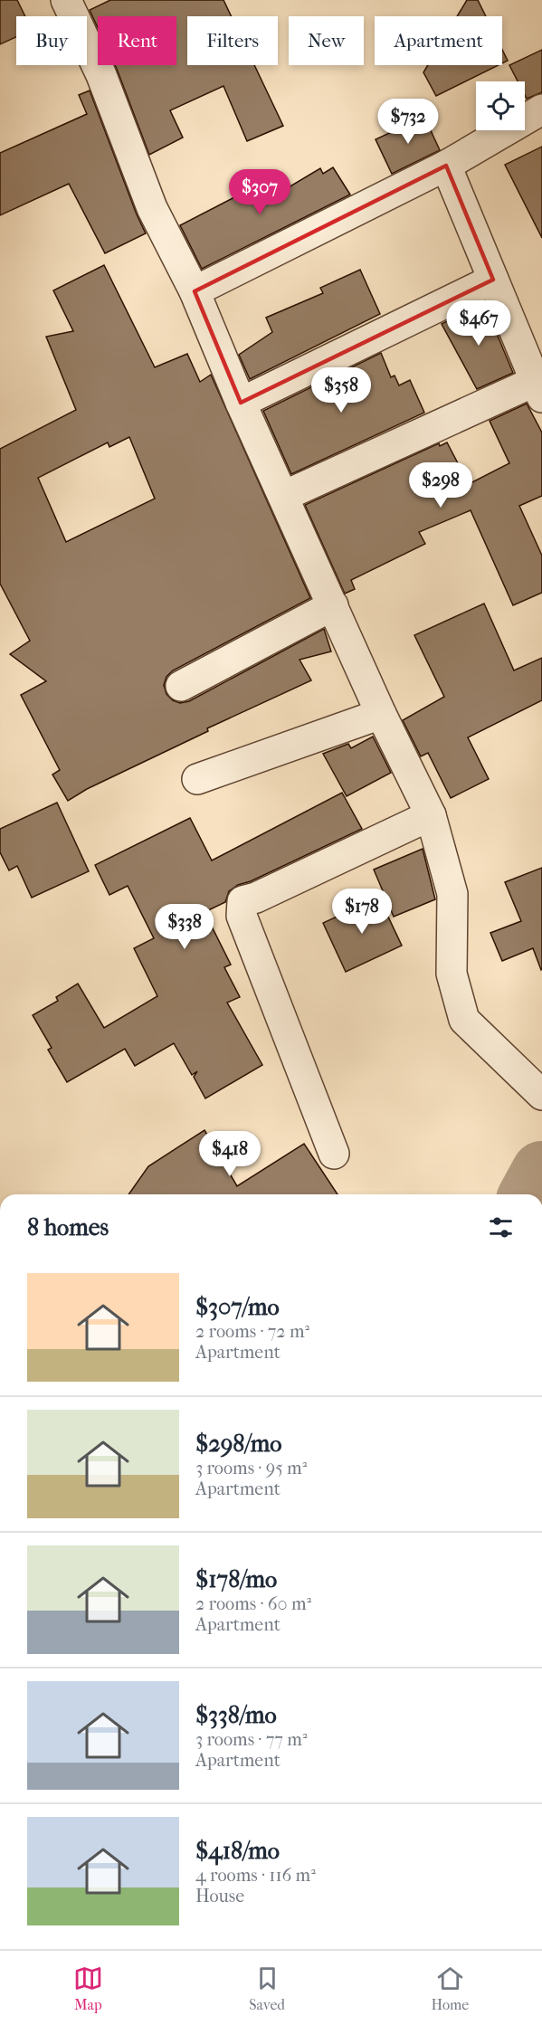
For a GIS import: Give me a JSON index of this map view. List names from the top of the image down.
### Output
{
  "page": {
    "chip": [
      "Buy",
      "Rent",
      "Filters",
      "New",
      "Apartment"
    ],
    "price": [
      "$732",
      "$307",
      "$467",
      "$358",
      "$298",
      "$178",
      "$338",
      "$418"
    ],
    "heading": "8 homes",
    "list": [
      {
        "name": "$307/mo",
        "note": "2 rooms · 72 m² · Apartment"
      },
      {
        "name": "$298/mo",
        "note": "3 rooms · 95 m² · Apartment"
      },
      {
        "name": "$178/mo",
        "note": "2 rooms · 60 m² · Apartment"
      },
      {
        "name": "$338/mo",
        "note": "3 rooms · 77 m² · Apartment"
      },
      {
        "name": "$418/mo",
        "note": "4 rooms · 116 m² · House"
      }
    ],
    "tabs": ["Map", "Saved", "Home"]
  }
}
